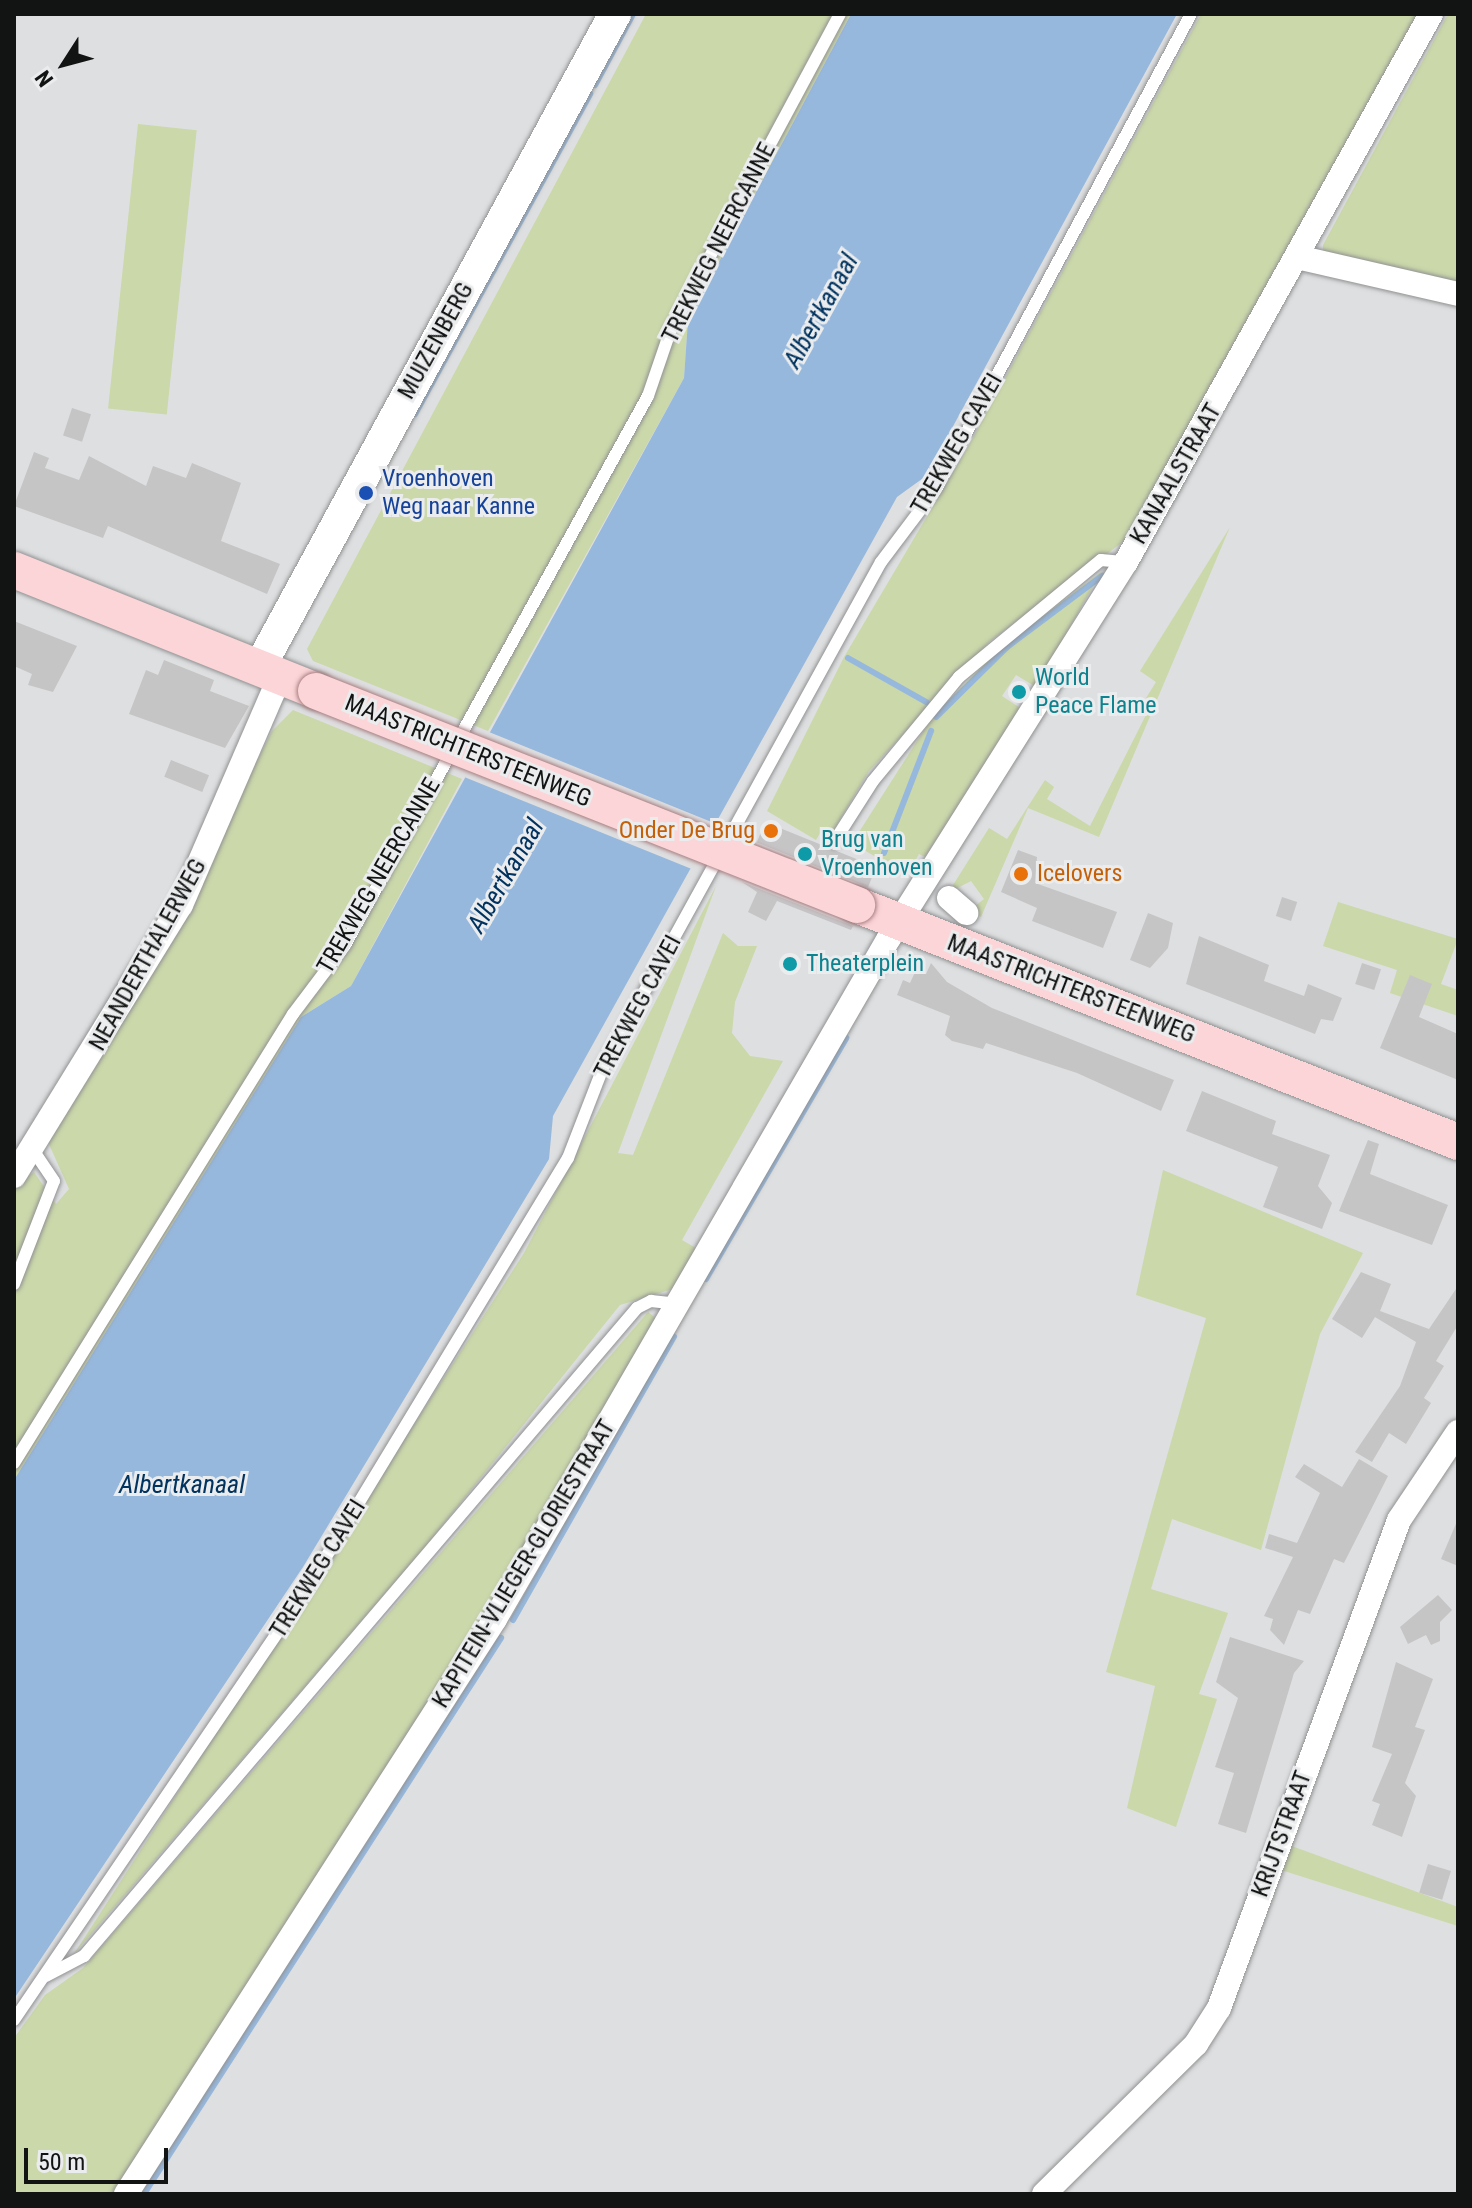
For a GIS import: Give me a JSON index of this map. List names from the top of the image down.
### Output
{
  "streets": {
    "main road": ["MAASTRICHTERSTEENWEG"],
    "street": [
      "MUIZENBERG",
      "KANAALSTRAAT",
      "NEANDERTHALERWEG",
      "KAPITEIN-VLIEGER-GLORIESTRAAT",
      "KRIJTSTRAAT"
    ],
    "lane": ["TREKWEG NEERCANNE", "TREKWEG CAVEI"]
  },
  "crossings": [
    ["MUIZENBERG", "MAASTRICHTERSTEENWEG"],
    ["MUIZENBERG", "NEANDERTHALERWEG"],
    ["KANAALSTRAAT", "MAASTRICHTERSTEENWEG"],
    ["KANAALSTRAAT", "KAPITEIN-VLIEGER-GLORIESTRAAT"],
    ["MAASTRICHTERSTEENWEG", "NEANDERTHALERWEG"],
    ["MAASTRICHTERSTEENWEG", "KAPITEIN-VLIEGER-GLORIESTRAAT"]
  ],
  "water": ["Albertkanaal"],
  "places": [
    "Vroenhoven Weg naar Kanne",
    "World Peace Flame",
    "Onder De Brug",
    "Brug van Vroenhoven",
    "Icelovers",
    "Theaterplein"
  ],
  "scale_bar": "50 m",
  "north": "bottom left"
}
